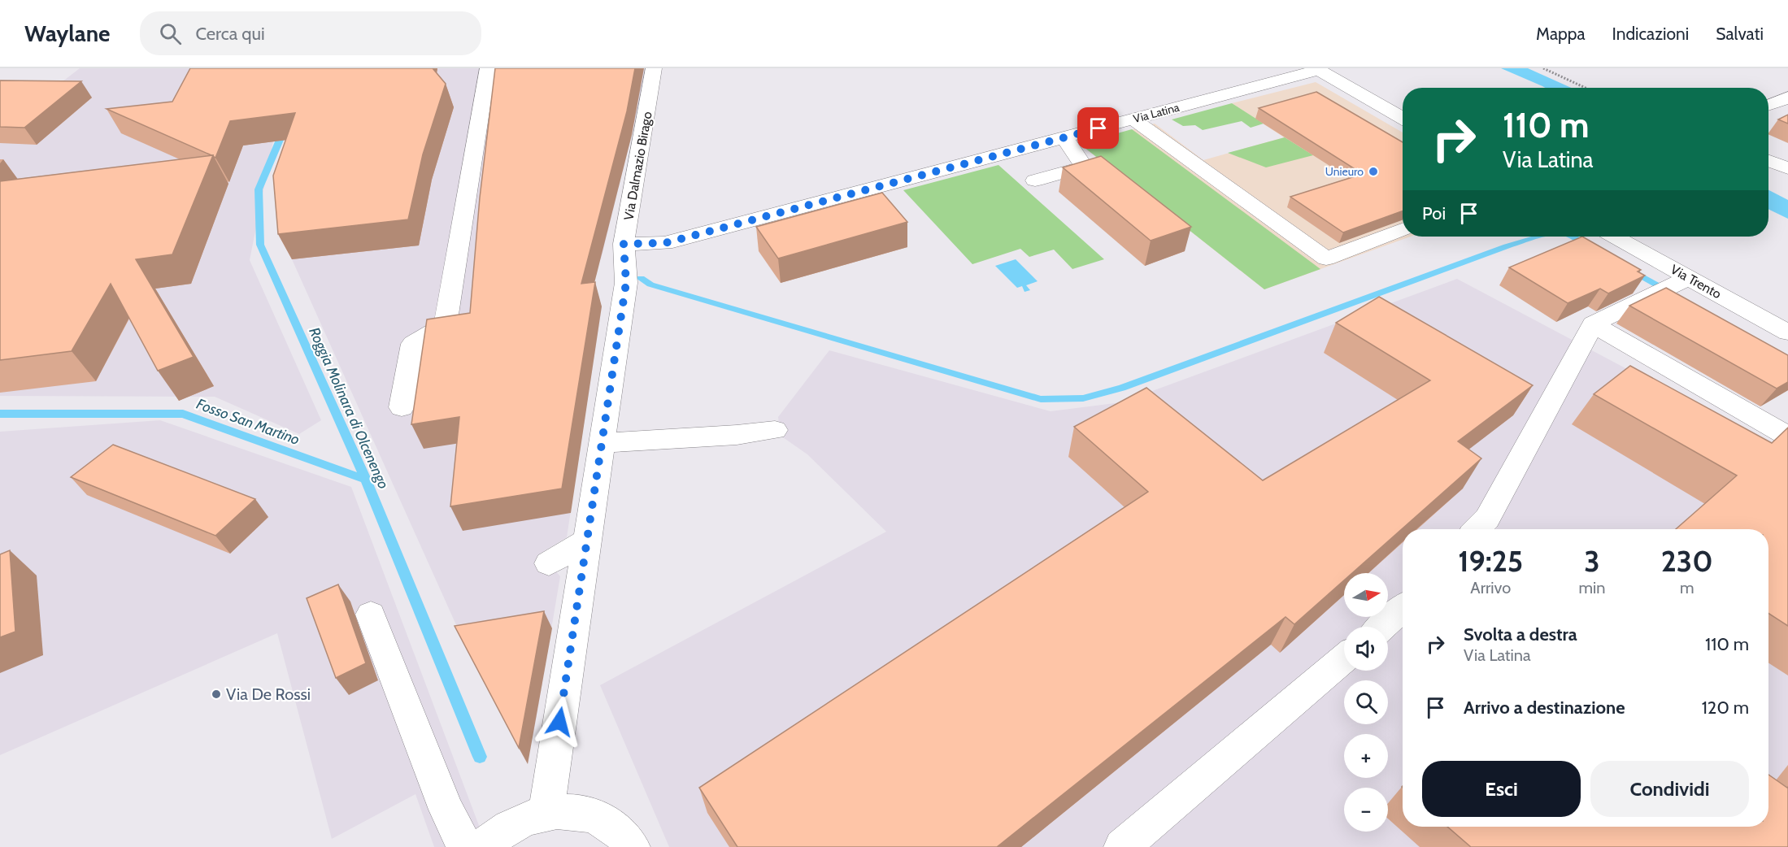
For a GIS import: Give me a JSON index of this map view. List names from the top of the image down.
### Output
{
  "streets": {
    "street": ["Via Latina", "Via Dalmazio Birago", "Via Trento"]
  },
  "crossings": [
    ["Via Latina", "Via Dalmazio Birago"]
  ],
  "water": ["Roggia Molinara di Olcenengo", "Fosso San Martino"],
  "places": ["Unieuro", "Via De Rossi"],
  "north": "right",
  "page": {
    "header": "Waylane",
    "search": "Cerca qui",
    "nav": ["Mappa", "Indicazioni", "Salvati"],
    "turn": ["110 m", "Via Latina"],
    "then": "Poi",
    "eta": [
      "19:25",
      "Arrivo",
      "3",
      "min",
      "230",
      "m"
    ],
    "map_buttons": ["+", "−"],
    "list": [
      {
        "name": "Svolta a destra",
        "note": "Via Latina",
        "value": "110 m"
      },
      {
        "name": "Arrivo a destinazione",
        "value": "120 m"
      }
    ],
    "buttons": ["Esci", "Condividi"]
  }
}
